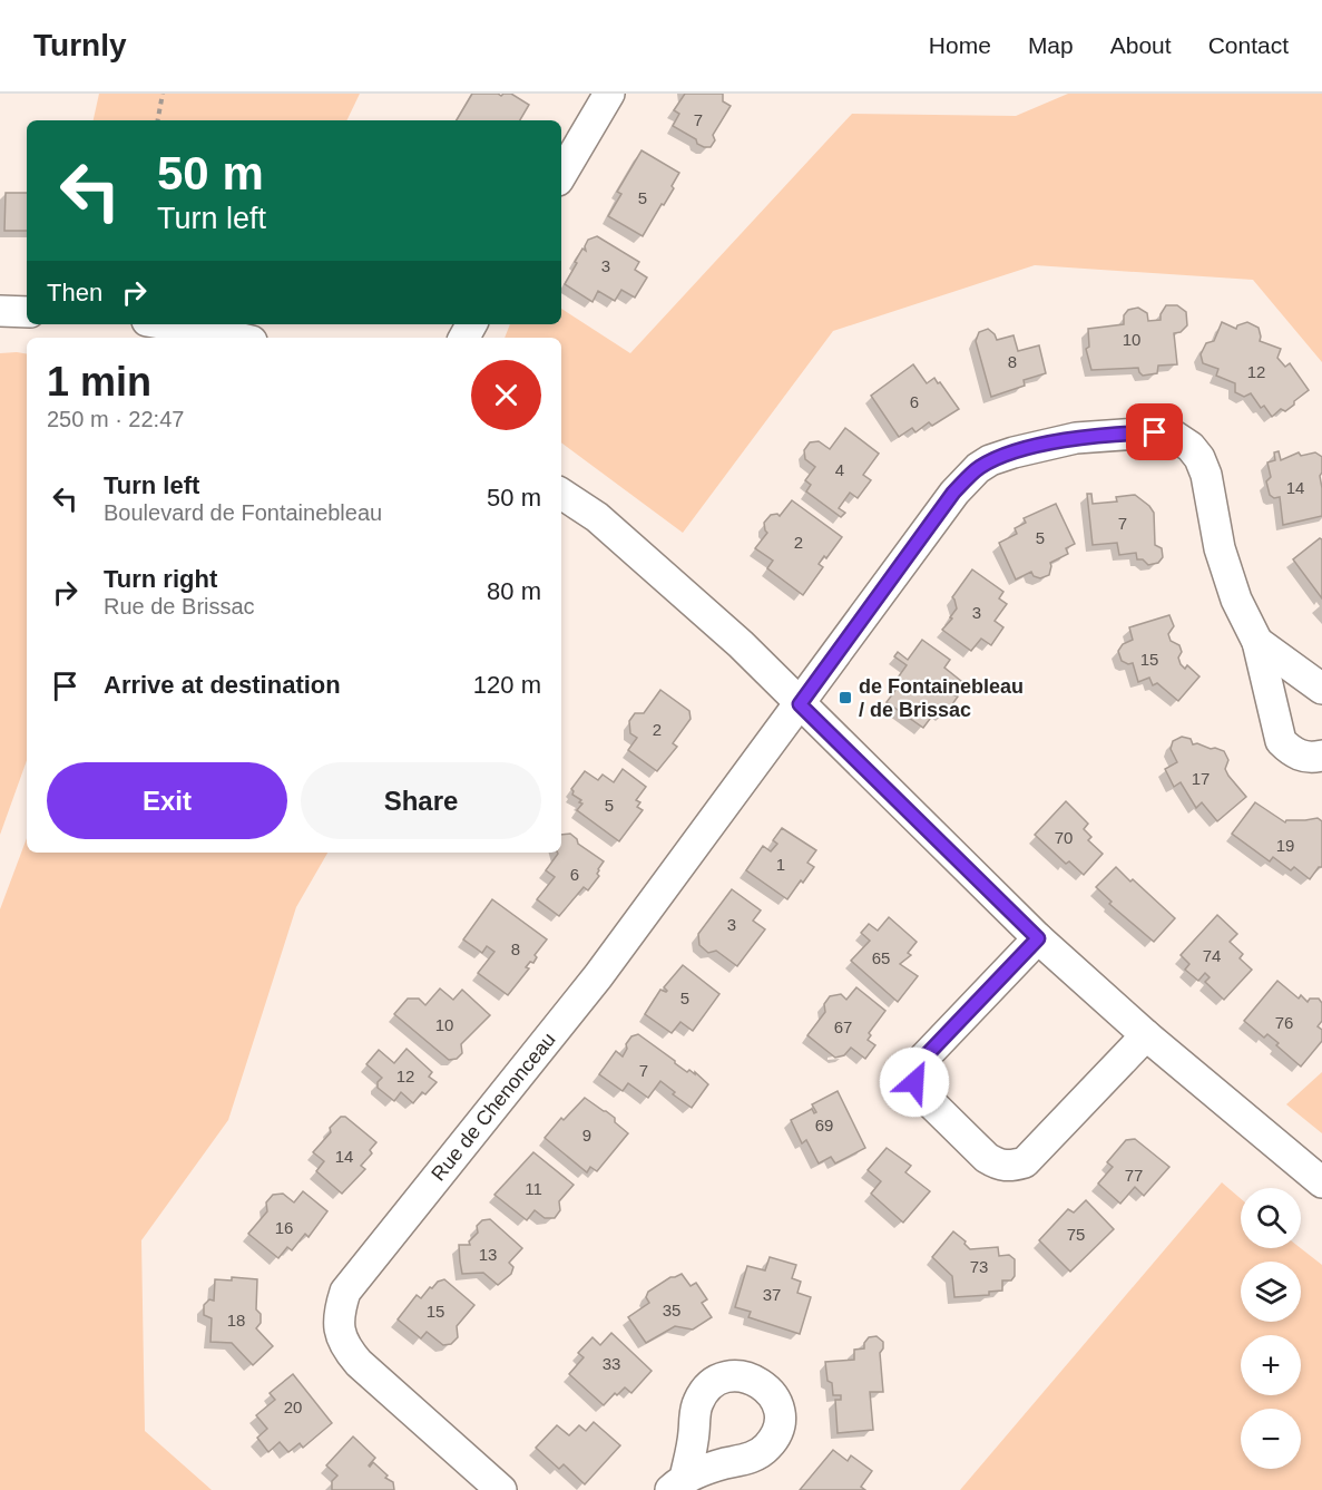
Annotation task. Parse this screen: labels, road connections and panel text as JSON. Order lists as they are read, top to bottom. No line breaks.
{"streets":{"street":["Rue de Chenonceau"]},"places":{"transit":["de Fontainebleau / de Brissac"]},"house_numbers":["7","5","3","10","8","12","6","4","14","7","5","2","3","15","2","17","5","70","19","1","6","3","8","74","65","5","76","10","67","7","12","69","9","14","77","11","16","75","13","73","37","35","15","18","33","20"],"page":{"header":"Turnly","nav":["Home","Map","About","Contact"],"turn":["50 m","Turn left"],"then":"Then","heading":["1 min","250 m · 22:47"],"list":[{"name":"Turn left","note":"Boulevard de Fontainebleau","value":"50 m"},{"name":"Turn right","note":"Rue de Brissac","value":"80 m"},{"name":"Arrive at destination","value":"120 m"}],"buttons":["Exit","Share"],"map_buttons":["+","−"]}}
